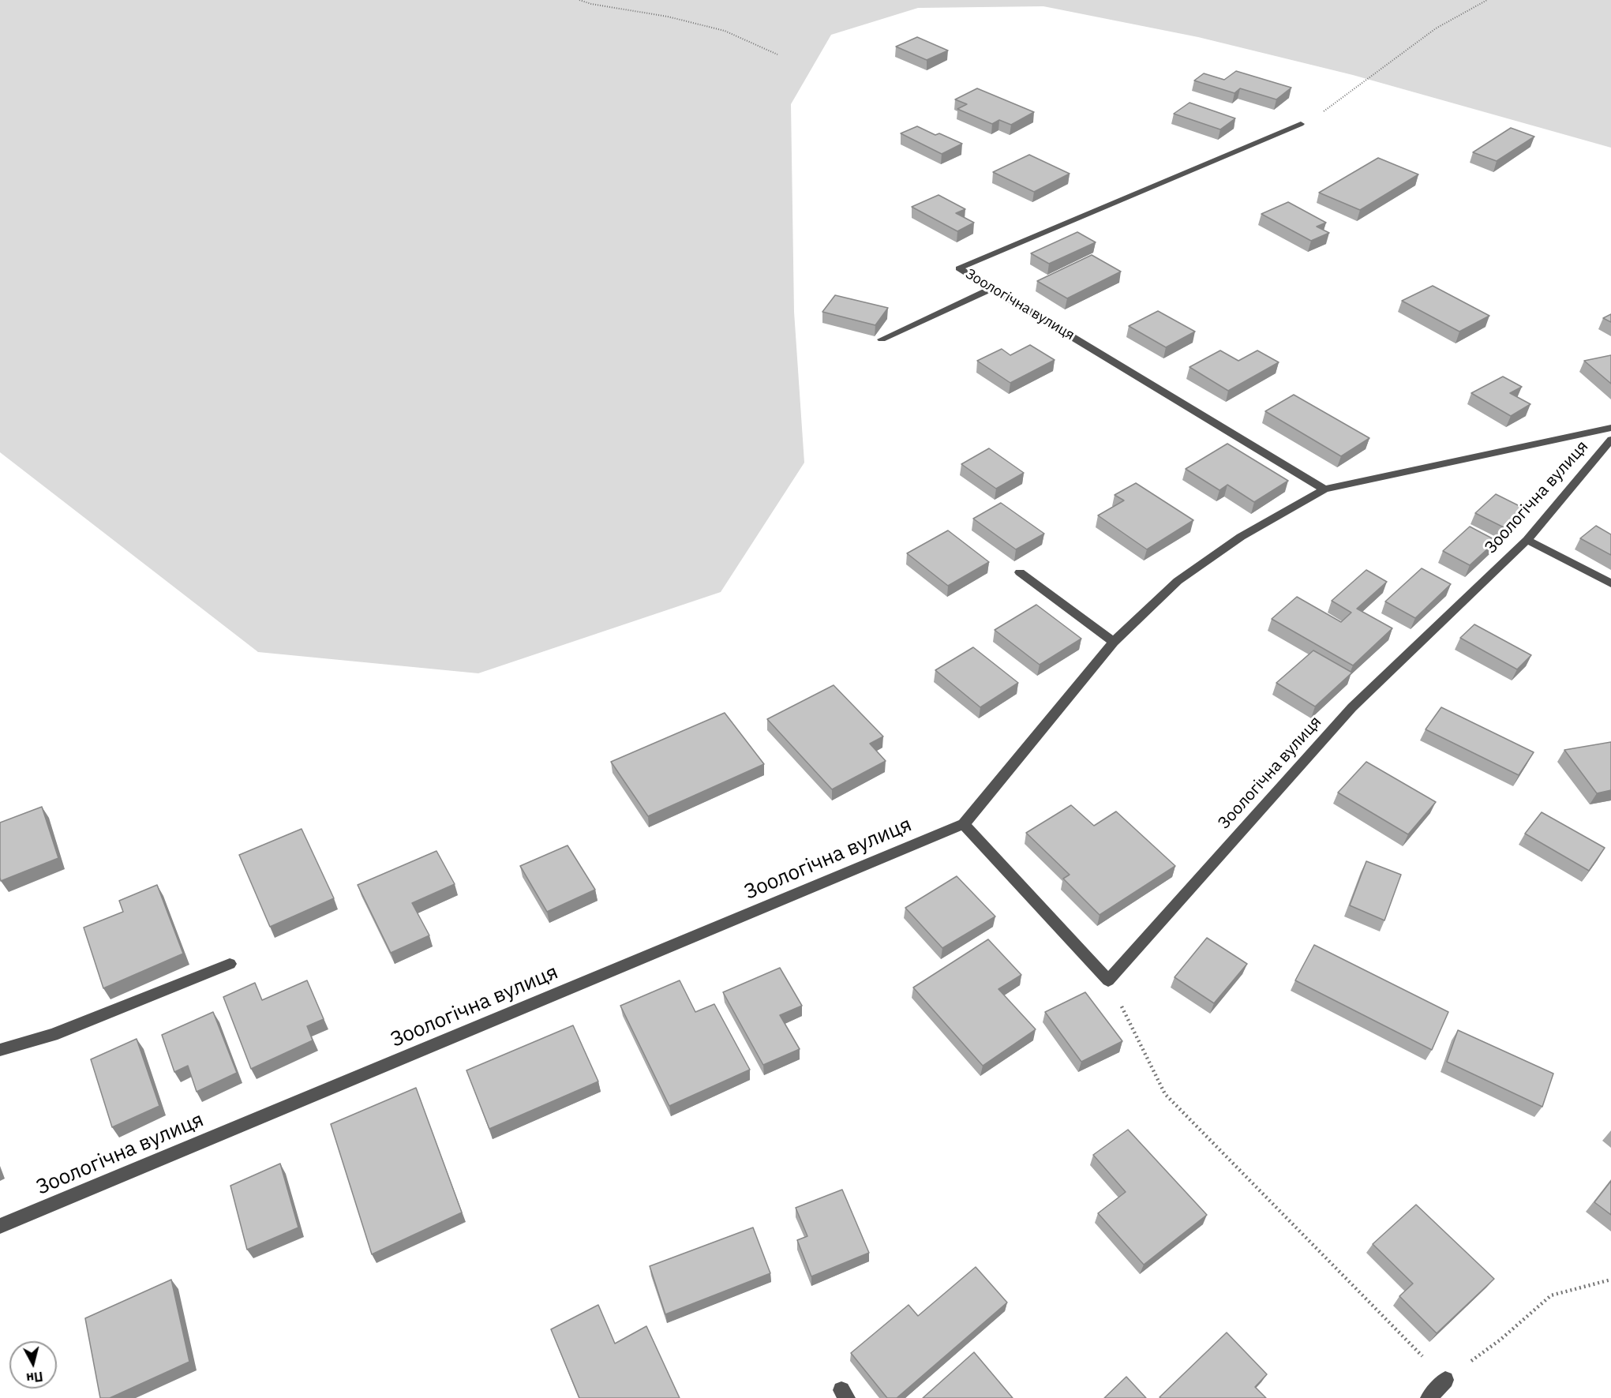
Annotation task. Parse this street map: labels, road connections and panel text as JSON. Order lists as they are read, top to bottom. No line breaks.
{"streets":{"street":["Зоологічна вулиця"]},"north":"bottom"}
